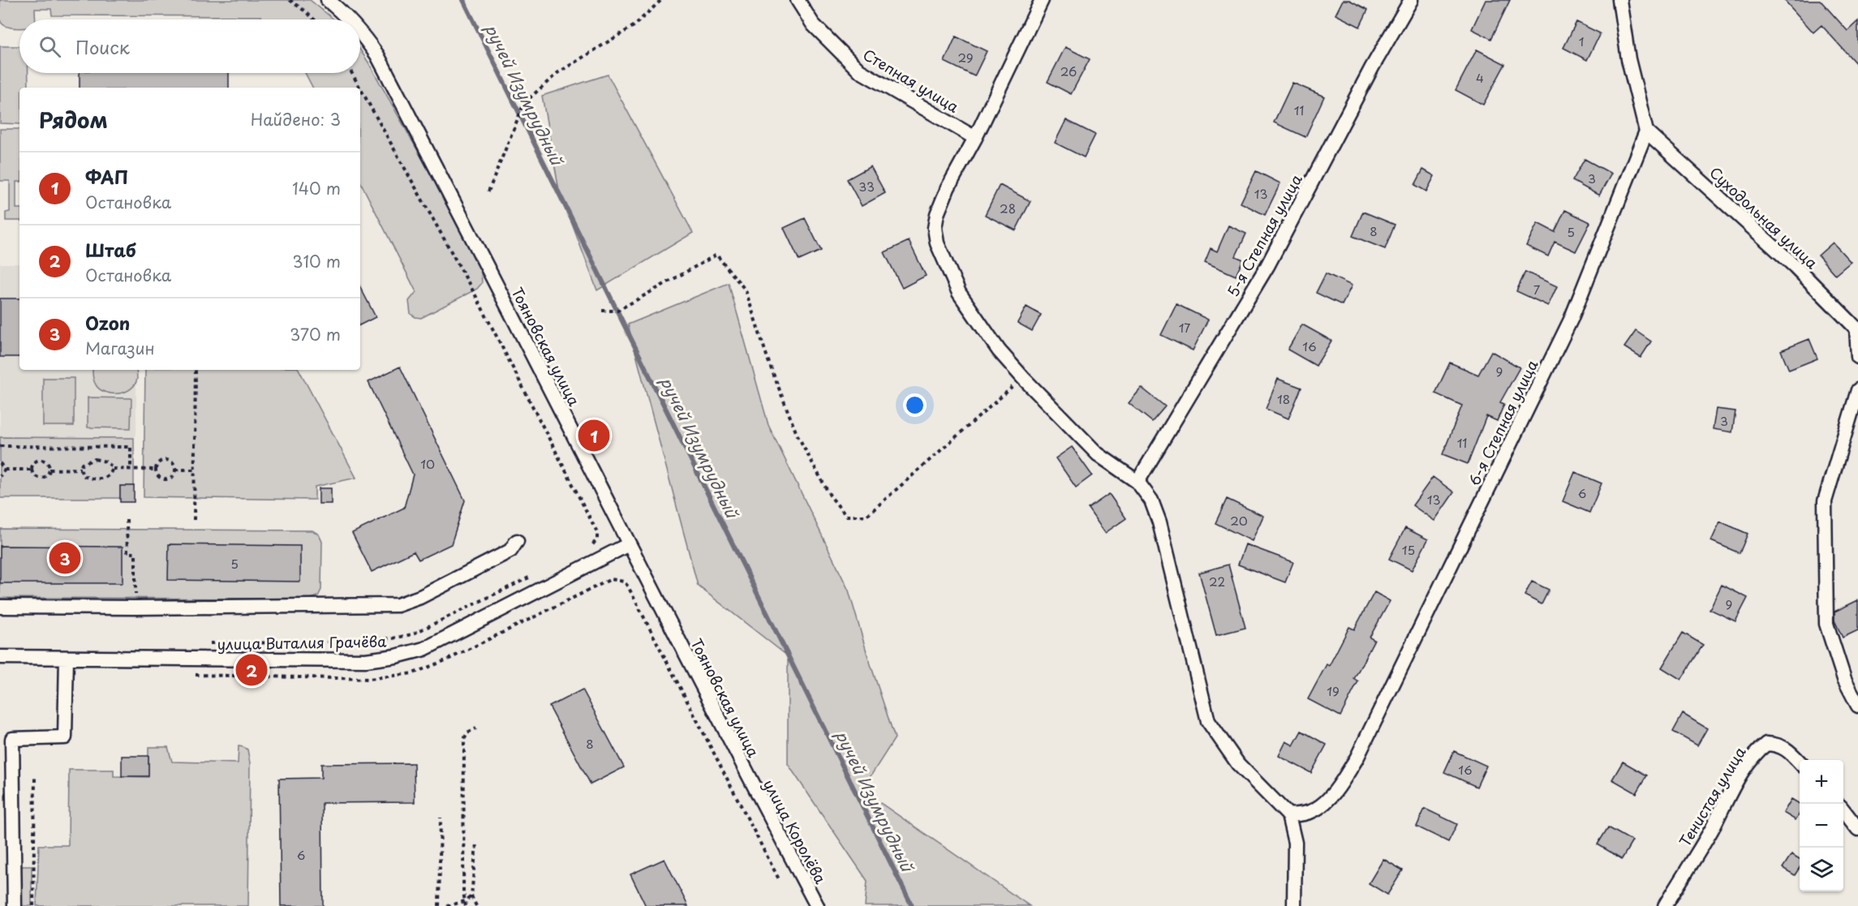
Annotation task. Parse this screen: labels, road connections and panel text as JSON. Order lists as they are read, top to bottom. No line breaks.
{"streets":{"street":["Степная улица","Суходольная улица","5-я Степная улица","Тояновская улица","6-я Степная улица","улица Виталия Грачёва","Тенистая улица","улица Королёва"]},"crossings":[["Суходольная улица","6-я Степная улица"],["Тояновская улица","улица Виталия Грачёва"],["Тояновская улица","улица Королёва"]],"water":["ручей Изумрудный"],"house_numbers":["1","29","26","4","11","3","33","13","28","8","5","7","17","16","9","18","3","11","10","6","13","20","15","5","22","9","19","8","16","6"],"page":{"search":"Поиск","heading":["Рядом","Найдено: 3"],"list":[{"mark":"1","name":"ФАП","note":"Остановка","value":"140 m"},{"mark":"2","name":"Штаб","note":"Остановка","value":"310 m"},{"mark":"3","name":"Ozon","note":"Магазин","value":"370 m"}],"pins":["1","3","2"],"map_buttons":["+","−"]}}
